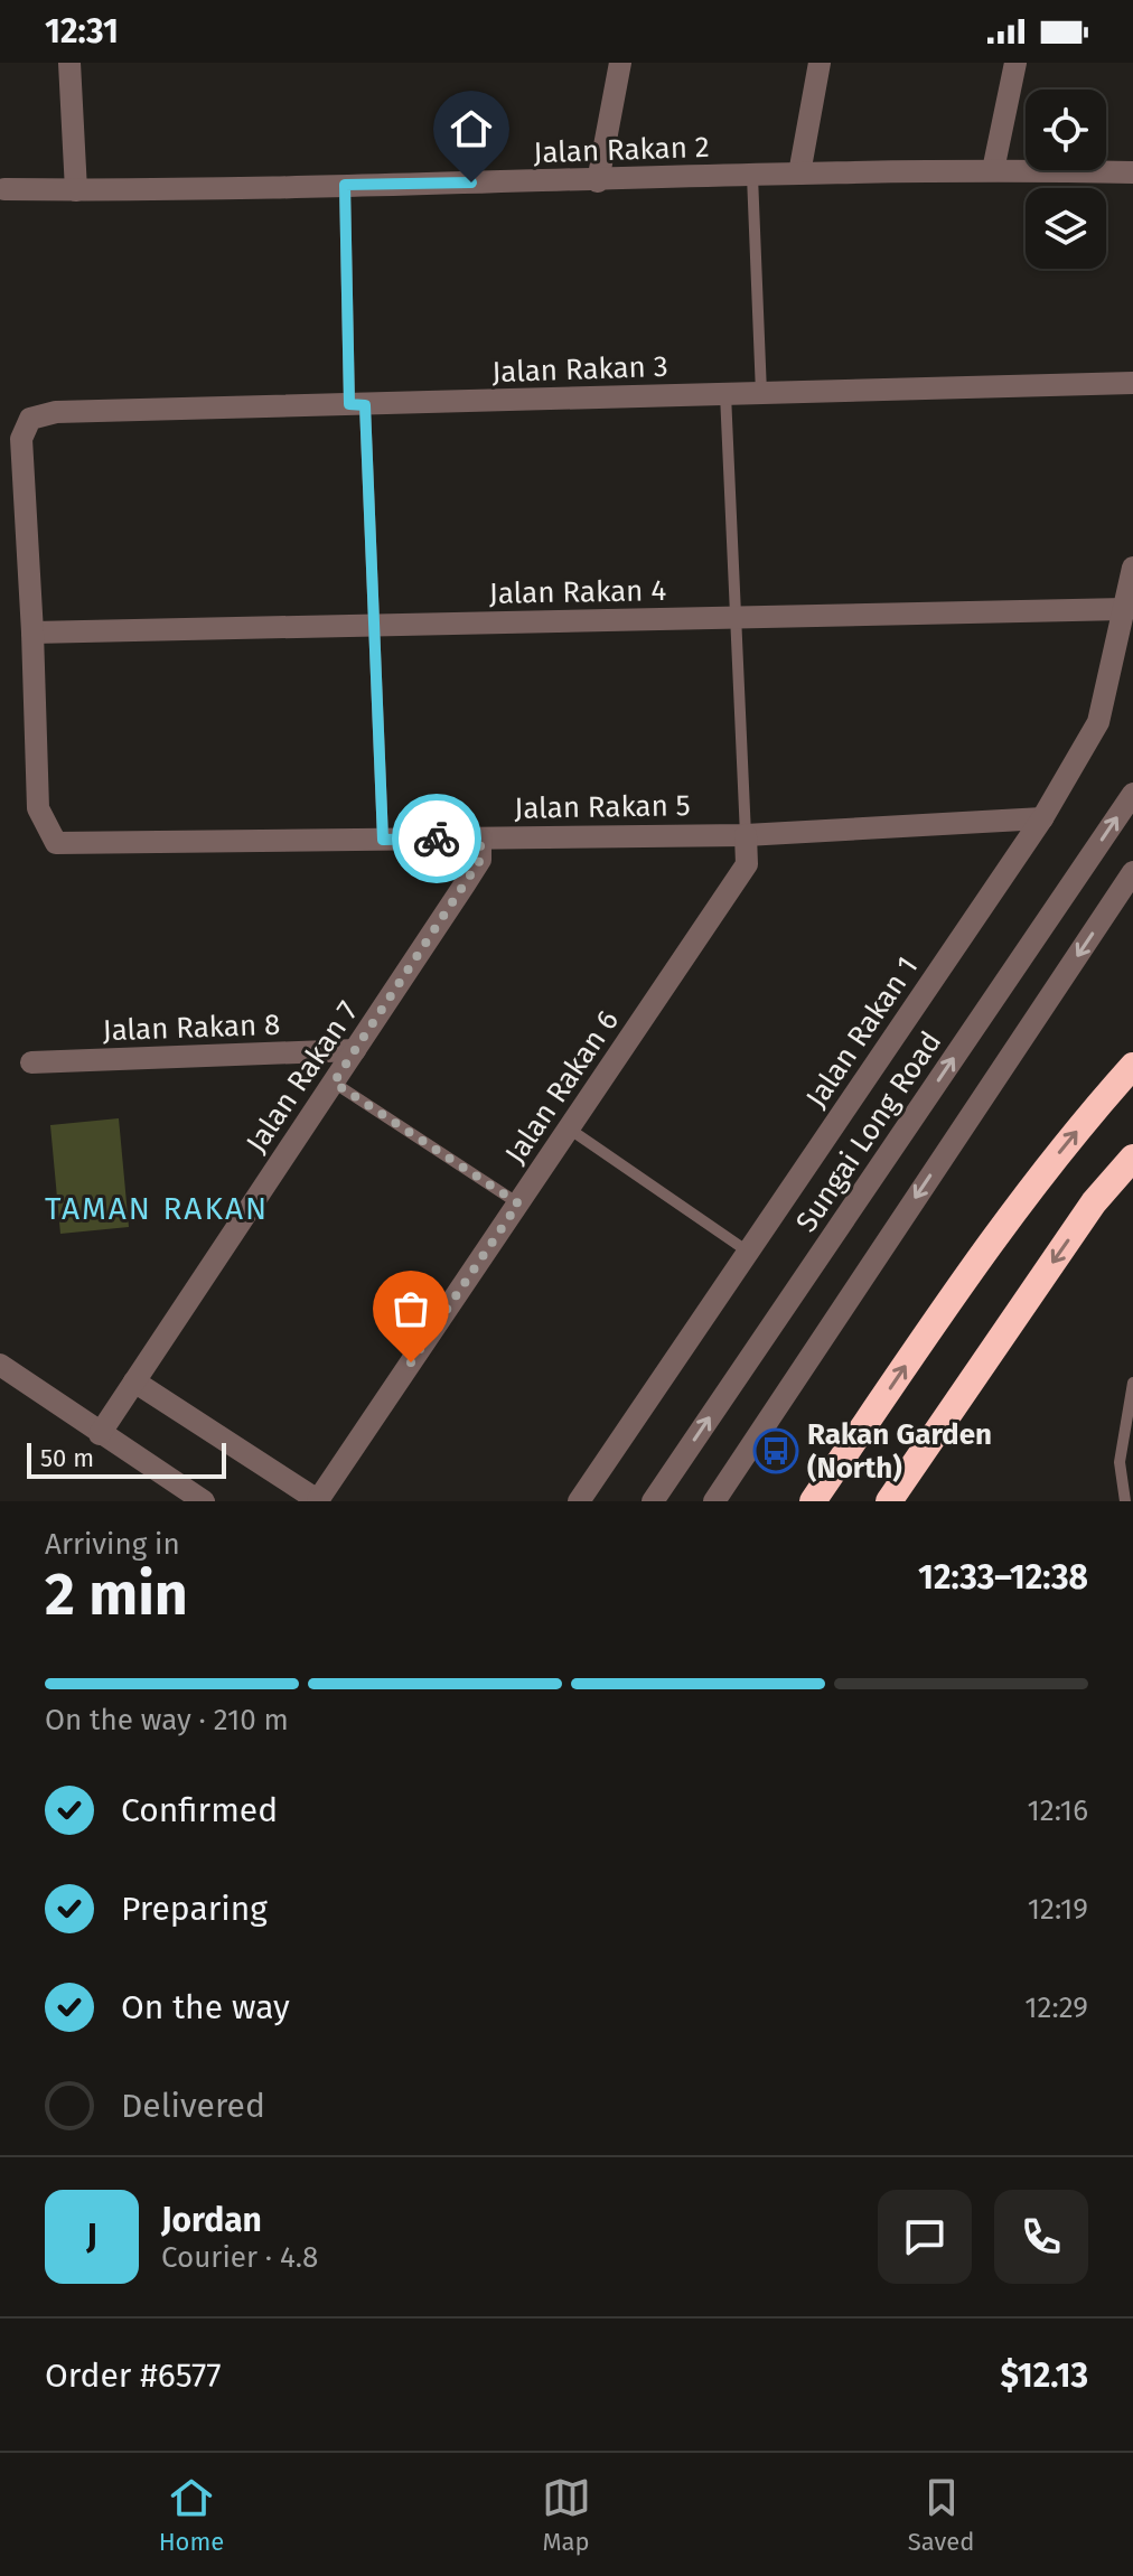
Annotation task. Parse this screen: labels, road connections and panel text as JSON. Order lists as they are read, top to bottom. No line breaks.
{"streets":{"street":["Jalan Rakan 2","Jalan Rakan 3","Jalan Rakan 4","Jalan Rakan 5","Jalan Rakan 8","Jalan Rakan 1","Jalan Rakan 7","Jalan Rakan 6","Sungai Long Road"]},"crossings":[["Jalan Rakan 3","Jalan Rakan 4"],["Jalan Rakan 3","Jalan Rakan 5"],["Jalan Rakan 4","Jalan Rakan 5"],["Jalan Rakan 4","Jalan Rakan 1"],["Jalan Rakan 5","Jalan Rakan 1"],["Jalan Rakan 5","Jalan Rakan 7"],["Jalan Rakan 5","Jalan Rakan 6"],["Jalan Rakan 8","Jalan Rakan 7"]],"districts":["TAMAN RAKAN"],"places":{"bus stop":["Rakan Garden (North)"]},"scale_bar":"50 m","page":{"status":"12:31","scale":"50 m","heading":["2 min","Arriving in","12:33–12:38"],"panel":["Jordan","Courier · 4.8","Order #6577","$12.13"],"bar":"On the way · 210 m","list":[["Confirmed","12:16"],["Preparing","12:19"],["On the way","12:29"],"Delivered"],"round":"J","tabs":["Home","Map","Saved"]}}
